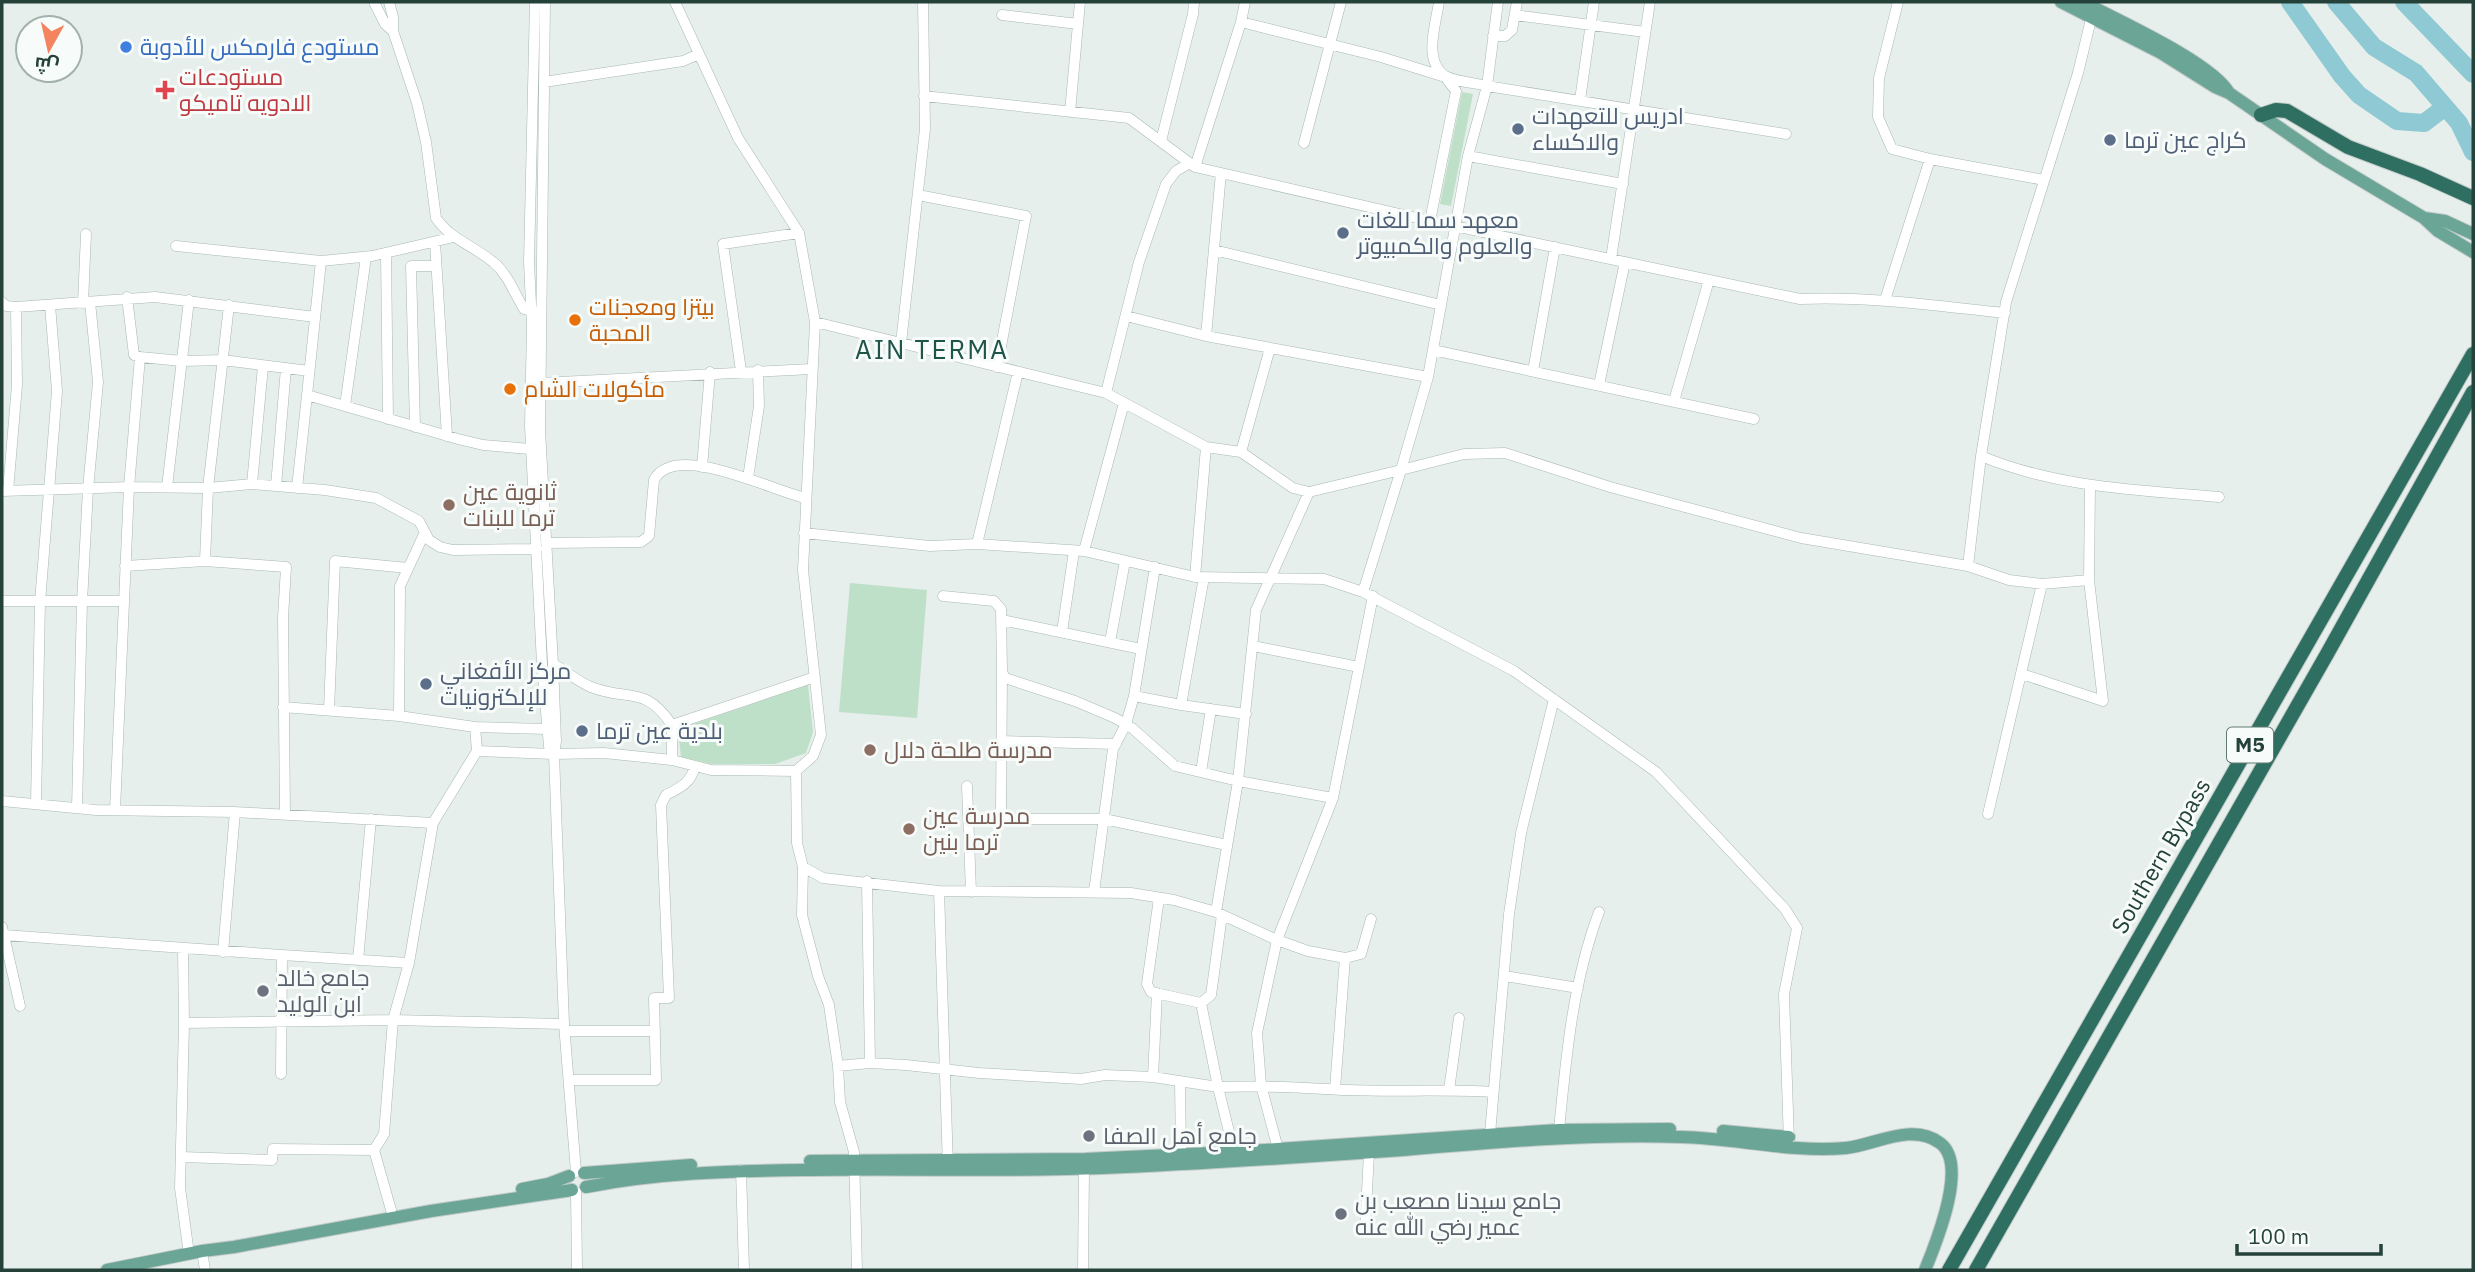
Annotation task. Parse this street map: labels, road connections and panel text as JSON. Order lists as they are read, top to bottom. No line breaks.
{"streets":{"highway":["M5","Southern Bypass"]},"districts":["AIN TERMA"],"places":{"other":["مستودع فارمكس للأدوبة","ادريس للتعهدات والاكساء","كراج عين ترما","معهد سما للغات والعلوم والكمبيوتر","بيتزا ومعجنات المحبة","مأكولات الشام","ثانوية عين ترما للبنات","مركز الأفغاني للإلكترونيات","بلدية عين ترما","مدرسة طلحة دلال","مدرسة عين ترما بنين","جامع خالد ابن الوليد","جامع أهل الصفا","جامع سيدنا مصعب بن عمير رضي الله عنه"],"health":["مستودعات الادويه تاميكو"]},"scale_bar":"100 m","north":"bottom"}
